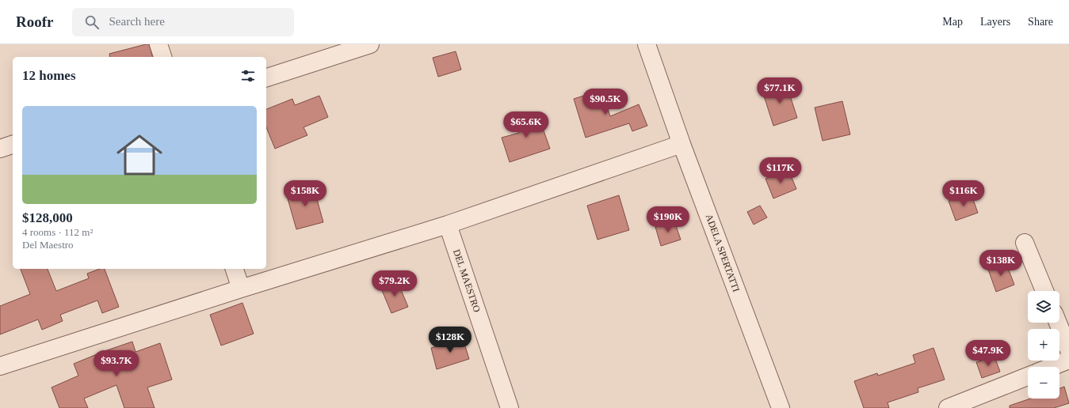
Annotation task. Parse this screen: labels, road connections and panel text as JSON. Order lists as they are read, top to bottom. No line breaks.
{"streets":{"street":["ADELA SPERTATTI","DEL MAESTRO"]},"page":{"header":"Roofr","search":"Search here","nav":["Map","Layers","Share"],"heading":"12 homes","price":["$77.1K","$90.5K","$65.6K","$117K","$158K","$116K","$190K","$138K","$79.2K","$128K","$47.9K","$93.7K"],"list":[{"name":"$128,000","note":"4 rooms · 112 m² · Del Maestro"}],"map_buttons":["+","−"]}}
